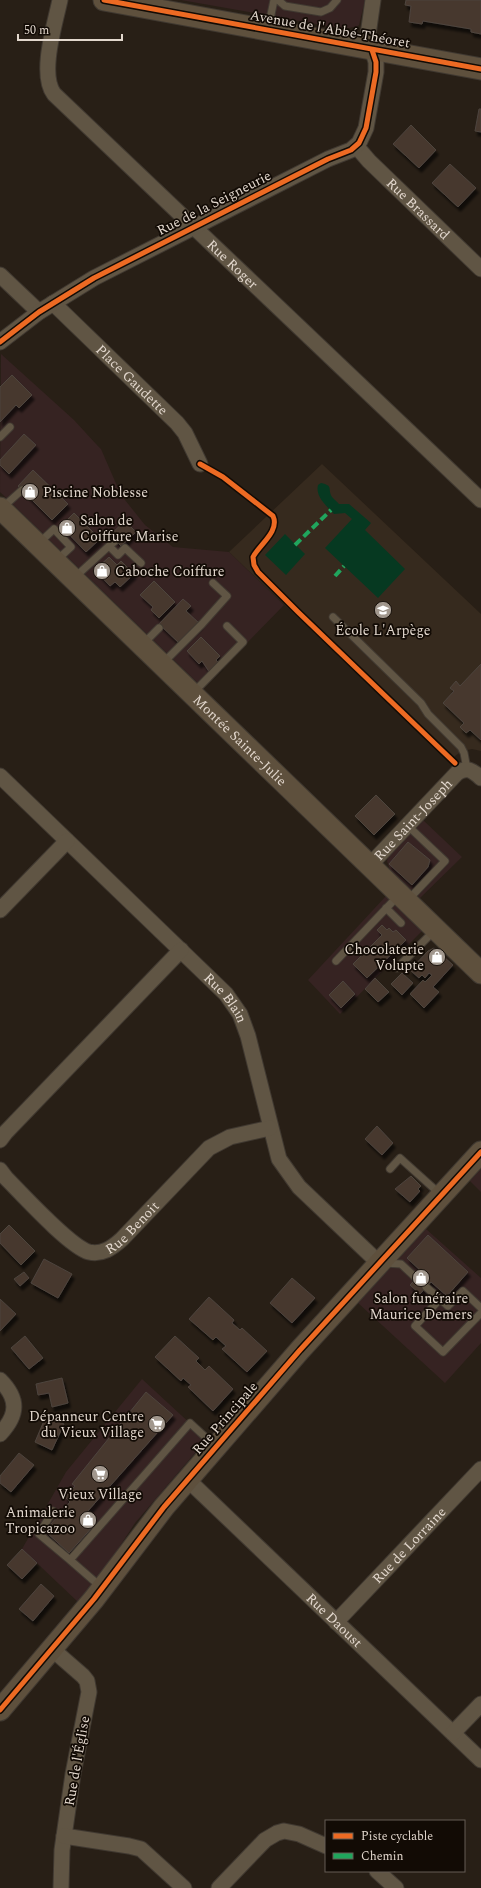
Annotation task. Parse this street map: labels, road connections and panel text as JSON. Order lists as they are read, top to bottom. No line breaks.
{"streets":{"street":["Avenue de l'Abbé-Théoret","Rue de la Seigneurie","Rue Brassard","Rue Roger","Place Gaudette","Montée Sainte-Julie","Rue Saint-Joseph","Rue Blain","Rue Benoit","Rue Principale","Rue de Lorraine","Rue Daoust","Rue de l'Église"]},"crossings":[["Rue de la Seigneurie","Rue Brassard"],["Rue de la Seigneurie","Rue Roger"],["Rue de la Seigneurie","Place Gaudette"],["Montée Sainte-Julie","Rue Saint-Joseph"],["Rue Blain","Rue Benoit"],["Rue Blain","Rue Principale"],["Rue Principale","Rue Daoust"],["Rue Principale","Rue de l'Église"],["Rue de Lorraine","Rue Daoust"]],"places":{"shop":["Piscine Noblesse","Salon de Coiffure Marise","Caboche Coiffure","Chocolaterie Volupte","Salon funéraire Maurice Demers","Animalerie Tropicazoo"],"school or university":["École L'Arpège"],"supermarket":["Dépanneur Centre du Vieux Village","Vieux Village"]},"legend":["Piste cyclable","Chemin"],"scale_bar":"50 m"}
